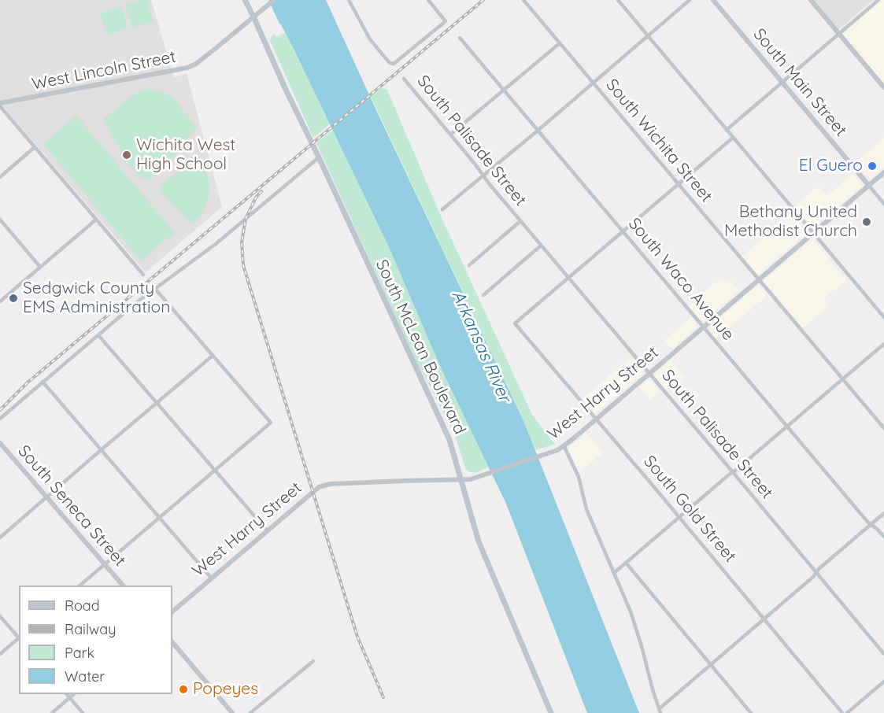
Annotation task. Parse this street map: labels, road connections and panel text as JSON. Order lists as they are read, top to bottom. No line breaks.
{"streets":{"main road":["South McLean Boulevard"],"street":["West Lincoln Street","South Main Street","South Palisade Street","South Wichita Street","South Waco Avenue","West Harry Street","South Seneca Street","South Gold Street"]},"crossings":[["West Lincoln Street","South McLean Boulevard"],["South Main Street","West Harry Street"],["South Palisade Street","West Harry Street"],["South Palisade Street","South Gold Street"],["South Wichita Street","West Harry Street"],["South Waco Avenue","West Harry Street"],["South McLean Boulevard","West Harry Street"],["West Harry Street","South Gold Street"]],"water":["Arkansas River"],"places":["Wichita West High School","El Guero","Bethany United Methodist Church","Sedgwick County EMS Administration","Popeyes"],"legend":["Road","Railway","Park","Water"]}
